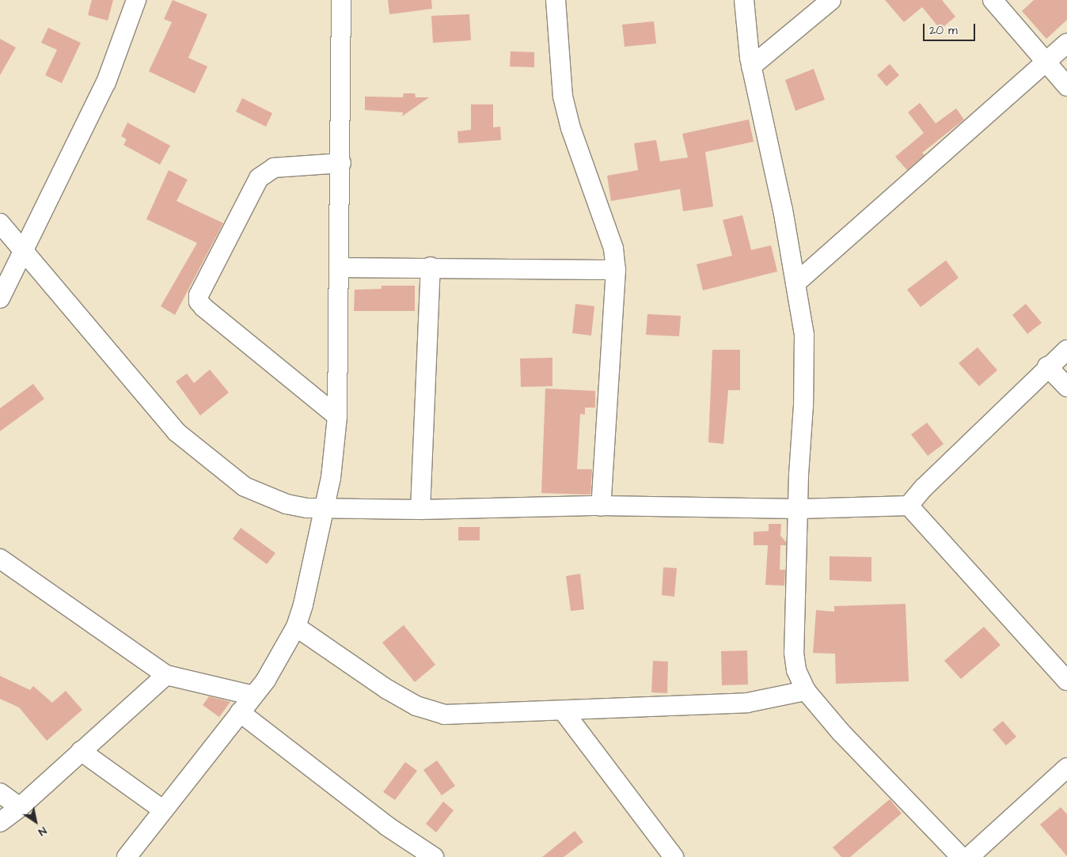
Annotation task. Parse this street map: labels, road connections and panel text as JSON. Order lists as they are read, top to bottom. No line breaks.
{"scale_bar":"20 m","north":"bottom right"}
